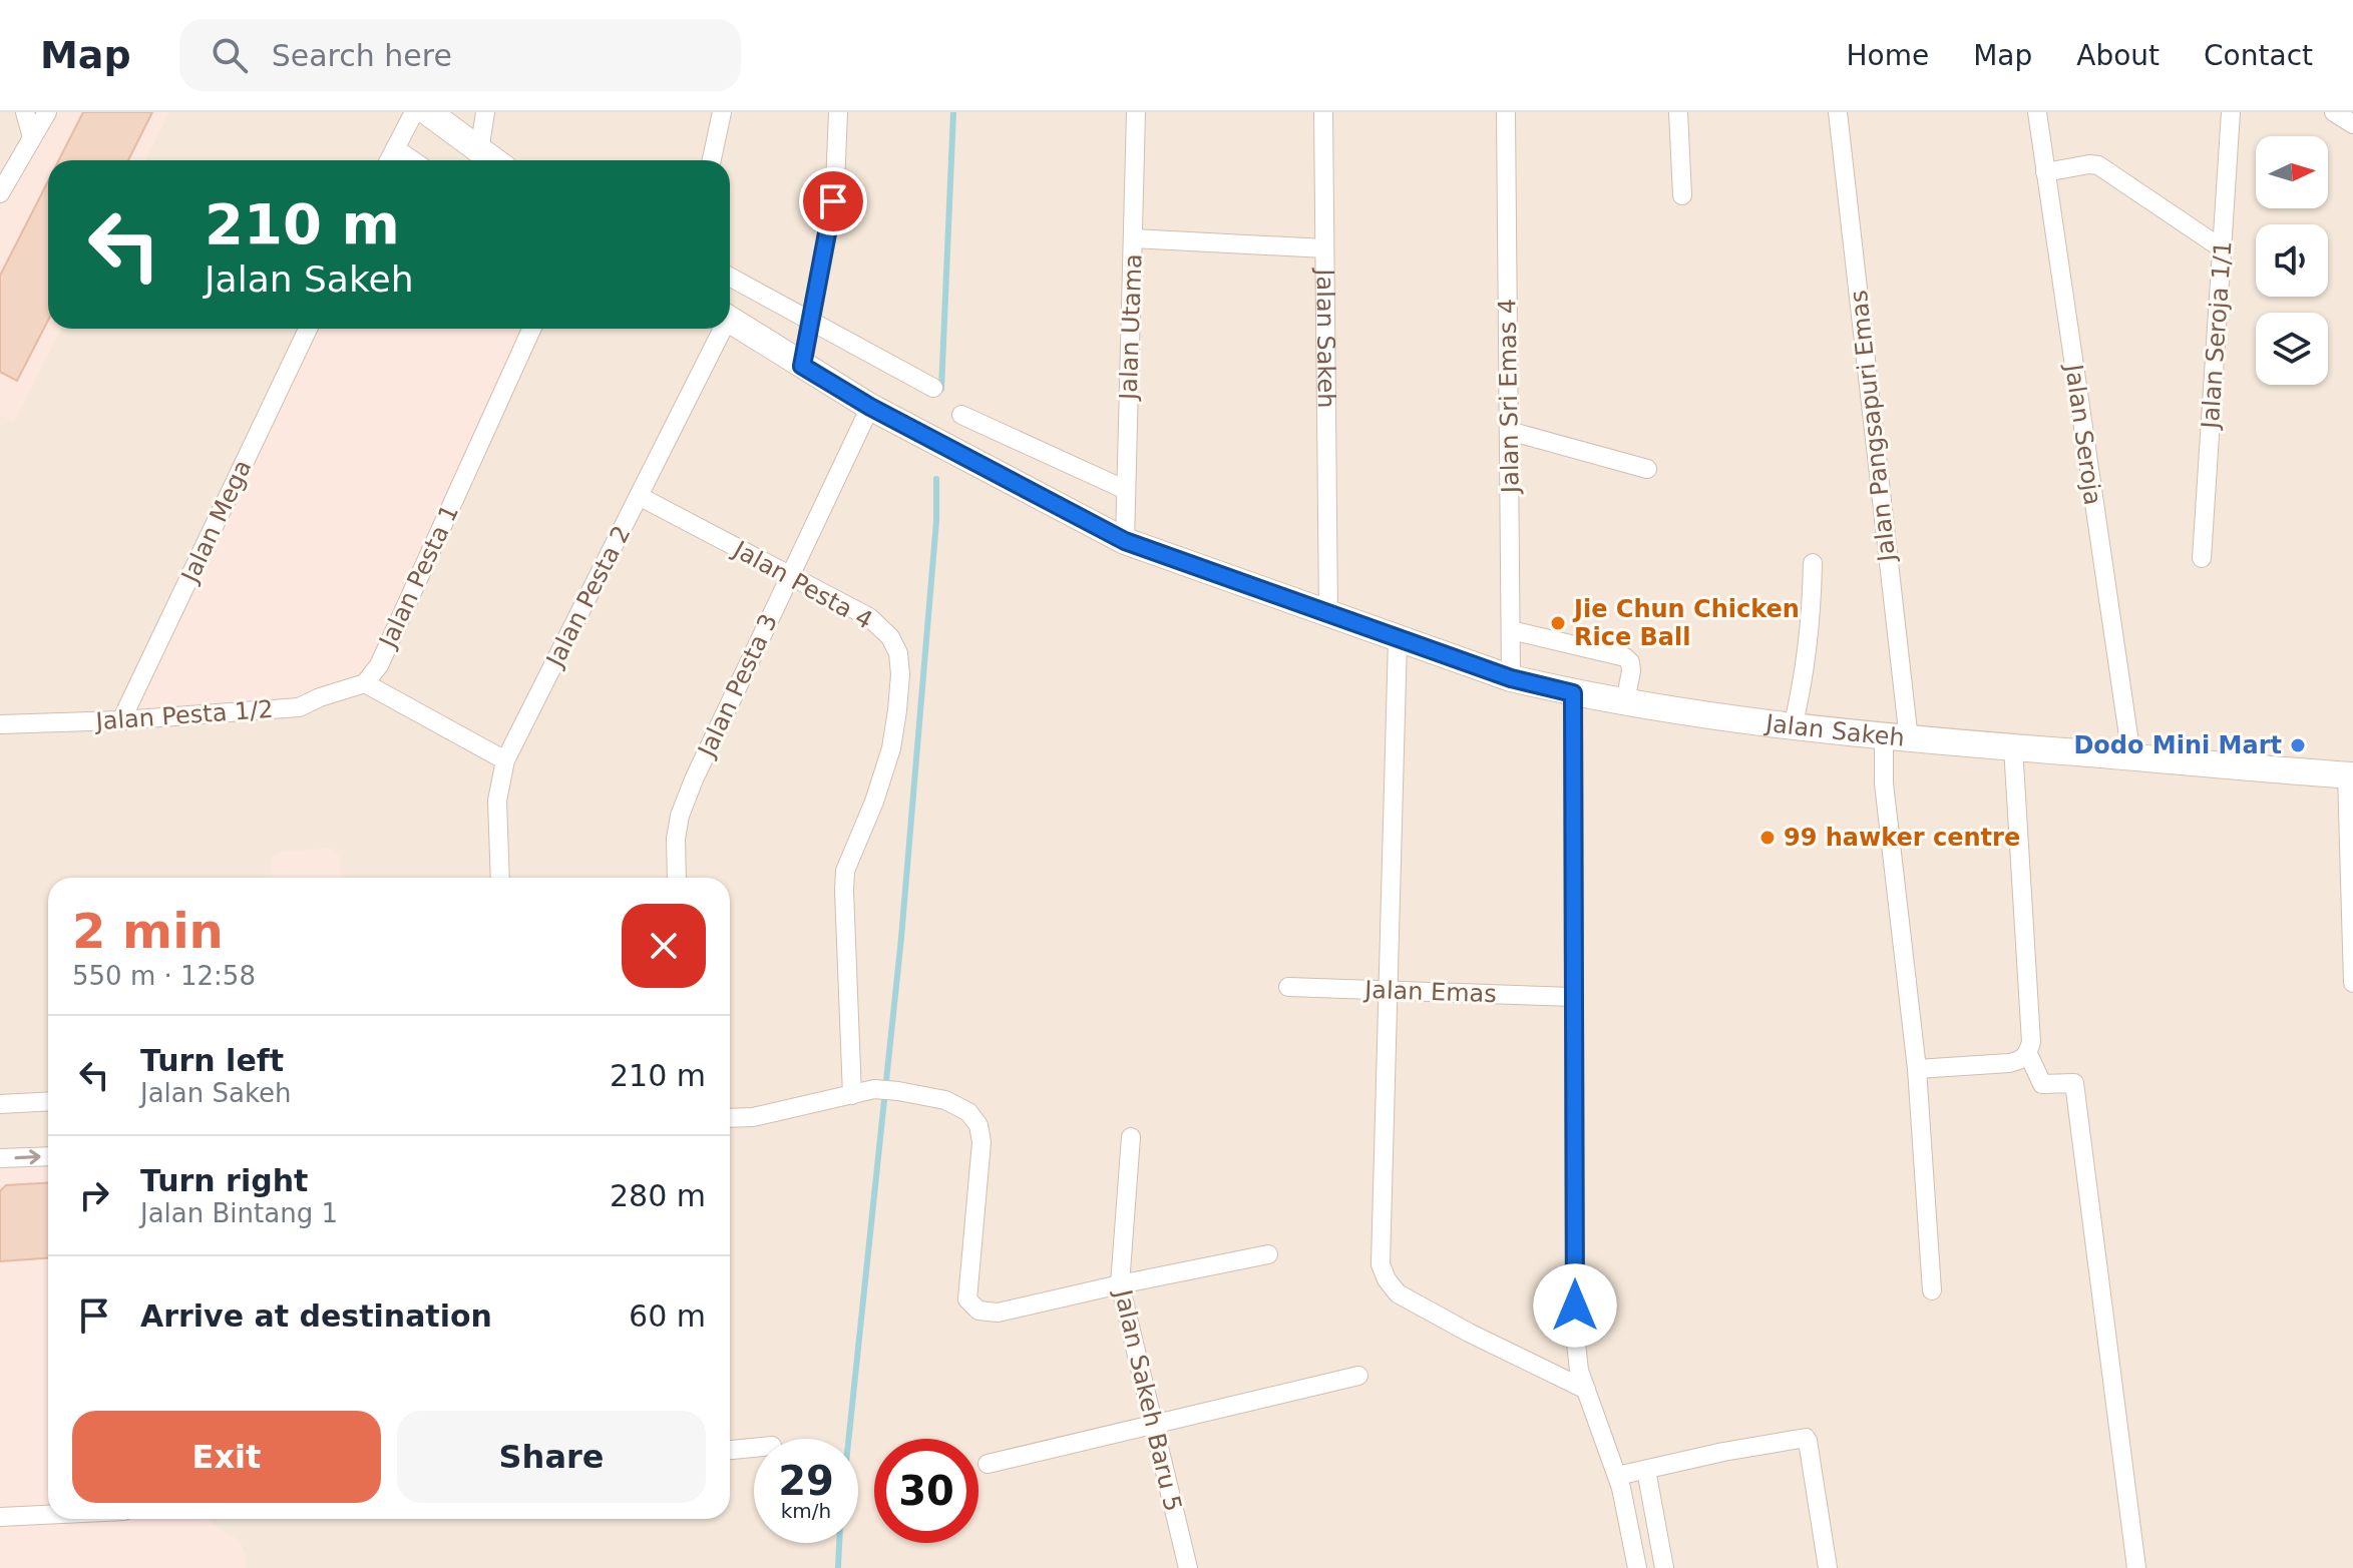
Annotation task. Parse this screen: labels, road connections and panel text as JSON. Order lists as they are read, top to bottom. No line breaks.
{"streets":{"street":["Jalan Utama","Jalan Seroja 1/1","Jalan Sakeh","Jalan Sri Emas 4","Jalan Pangsapuri Emas","Jalan Seroja","Jalan Mega","Jalan Pesta 1","Jalan Pesta 4","Jalan Pesta 2","Jalan Pesta 3","Jalan Pesta 1/2","Jalan Emas","Jalan Sakeh Baru 5"]},"crossings":[["Jalan Utama","Jalan Sakeh"],["Jalan Sakeh","Jalan Sri Emas 4"],["Jalan Sakeh","Jalan Pangsapuri Emas"],["Jalan Sakeh","Jalan Seroja"],["Jalan Sakeh","Jalan Pesta 3"],["Jalan Mega","Jalan Pesta 1/2"],["Jalan Pesta 1","Jalan Pesta 1/2"],["Jalan Pesta 4","Jalan Pesta 2"],["Jalan Pesta 4","Jalan Pesta 3"]],"places":["Jie Chun Chicken Rice Ball","Dodo Mini Mart","99 hawker centre"],"north":"right","page":{"header":"Map","search":"Search here","nav":["Home","Map","About","Contact"],"turn":["210 m","Jalan Sakeh"],"heading":["2 min","550 m · 12:58"],"list":[{"name":"Turn left","note":"Jalan Sakeh","value":"210 m"},{"name":"Turn right","note":"Jalan Bintang 1","value":"280 m"},{"name":"Arrive at destination","value":"60 m"}],"buttons":["Exit","Share"],"speed":"29 km/h","limit":"30"}}
